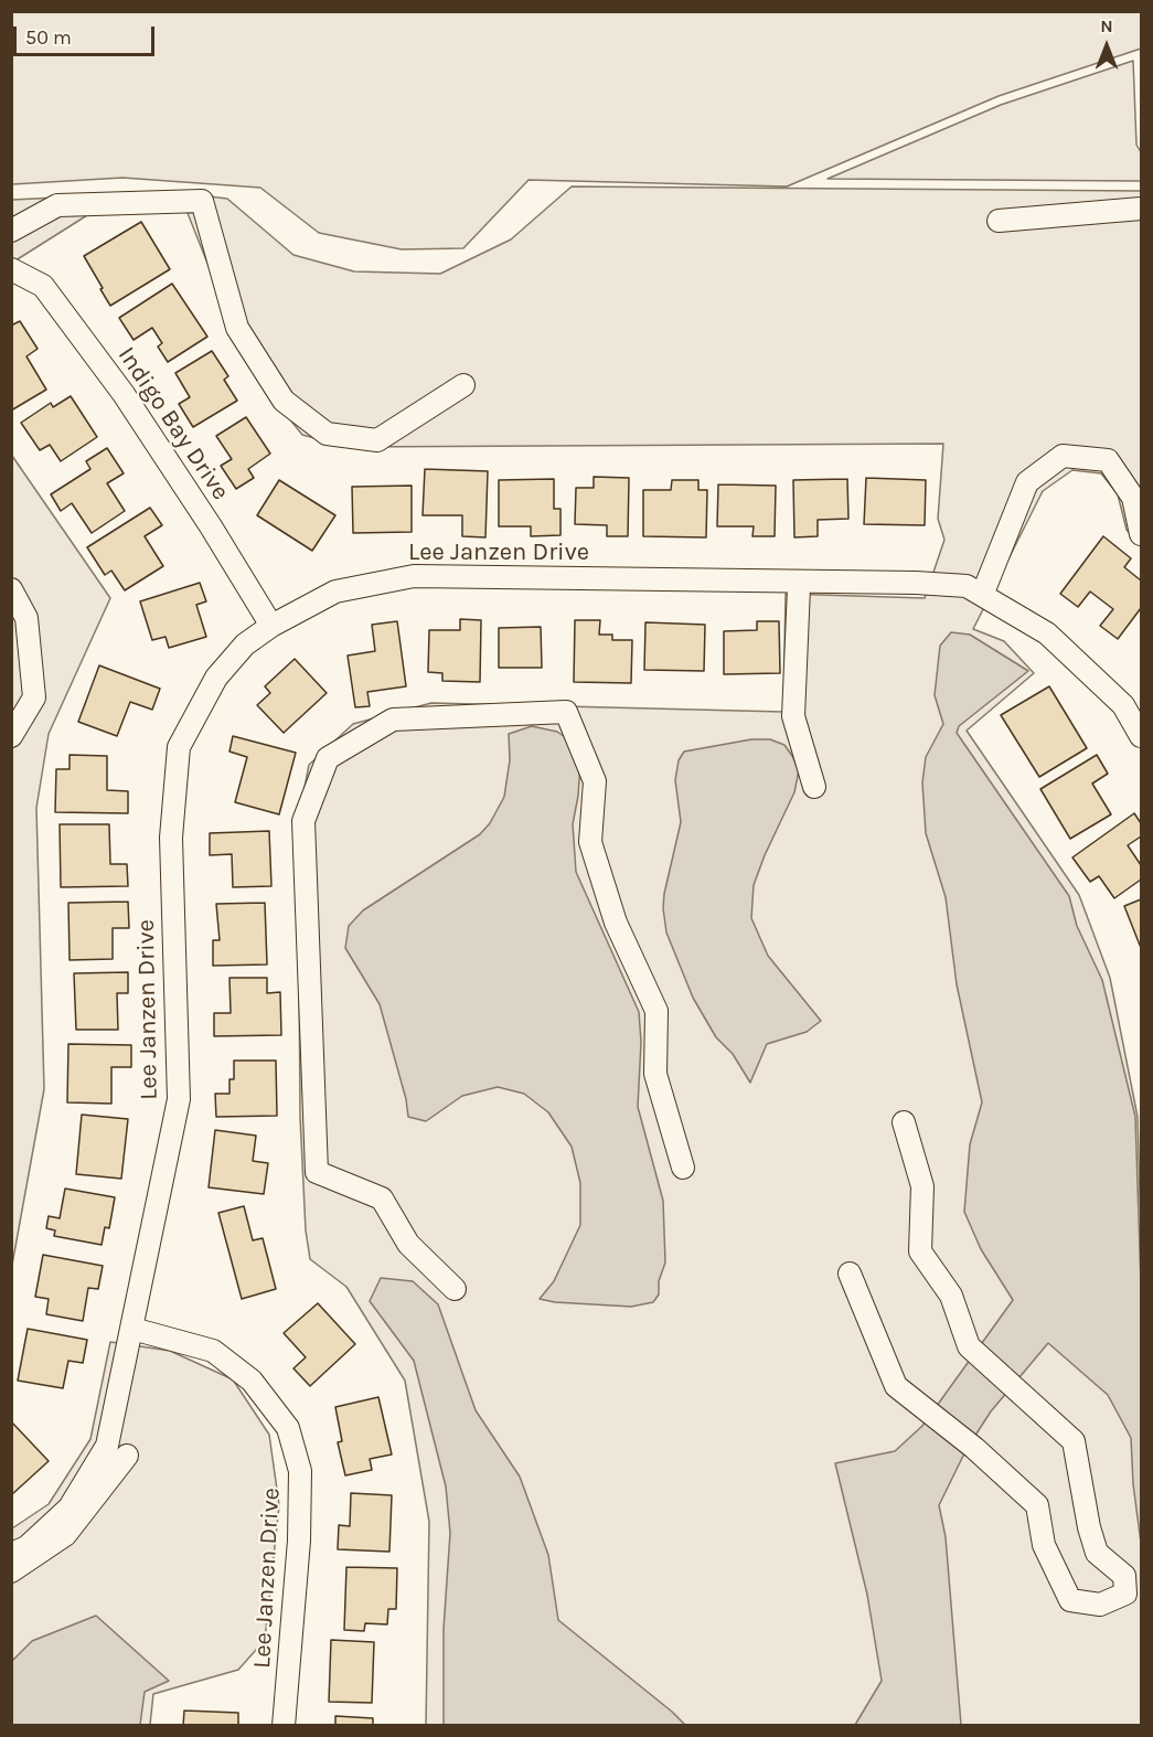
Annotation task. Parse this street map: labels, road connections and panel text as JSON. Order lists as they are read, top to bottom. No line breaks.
{"streets":{"street":["Indigo Bay Drive","Lee Janzen Drive"]},"crossings":[["Indigo Bay Drive","Lee Janzen Drive"]],"scale_bar":"50 m","north":"top"}
